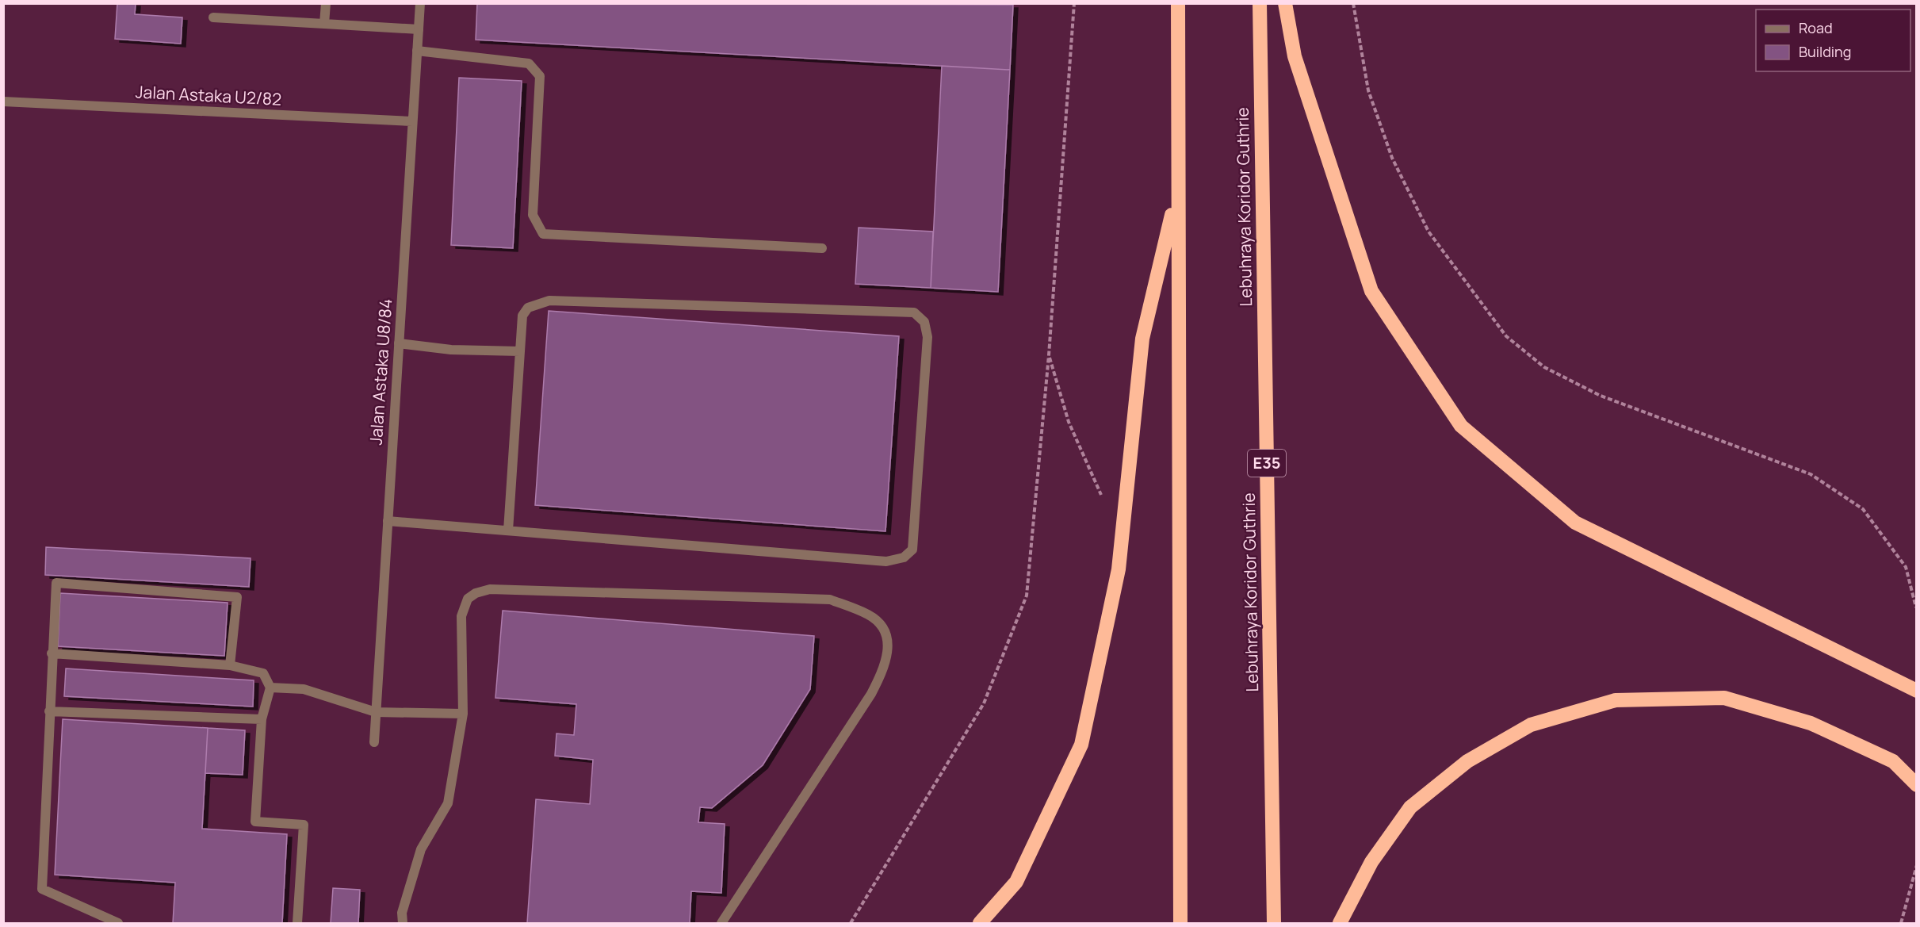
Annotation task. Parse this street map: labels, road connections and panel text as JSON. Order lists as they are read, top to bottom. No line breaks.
{"streets":{"highway":["Lebuhraya Koridor Guthrie","E35"],"street":["Jalan Astaka U2/82","Jalan Astaka U8/84"]},"crossings":[["Jalan Astaka U2/82","Jalan Astaka U8/84"]],"legend":["Road","Building"]}
